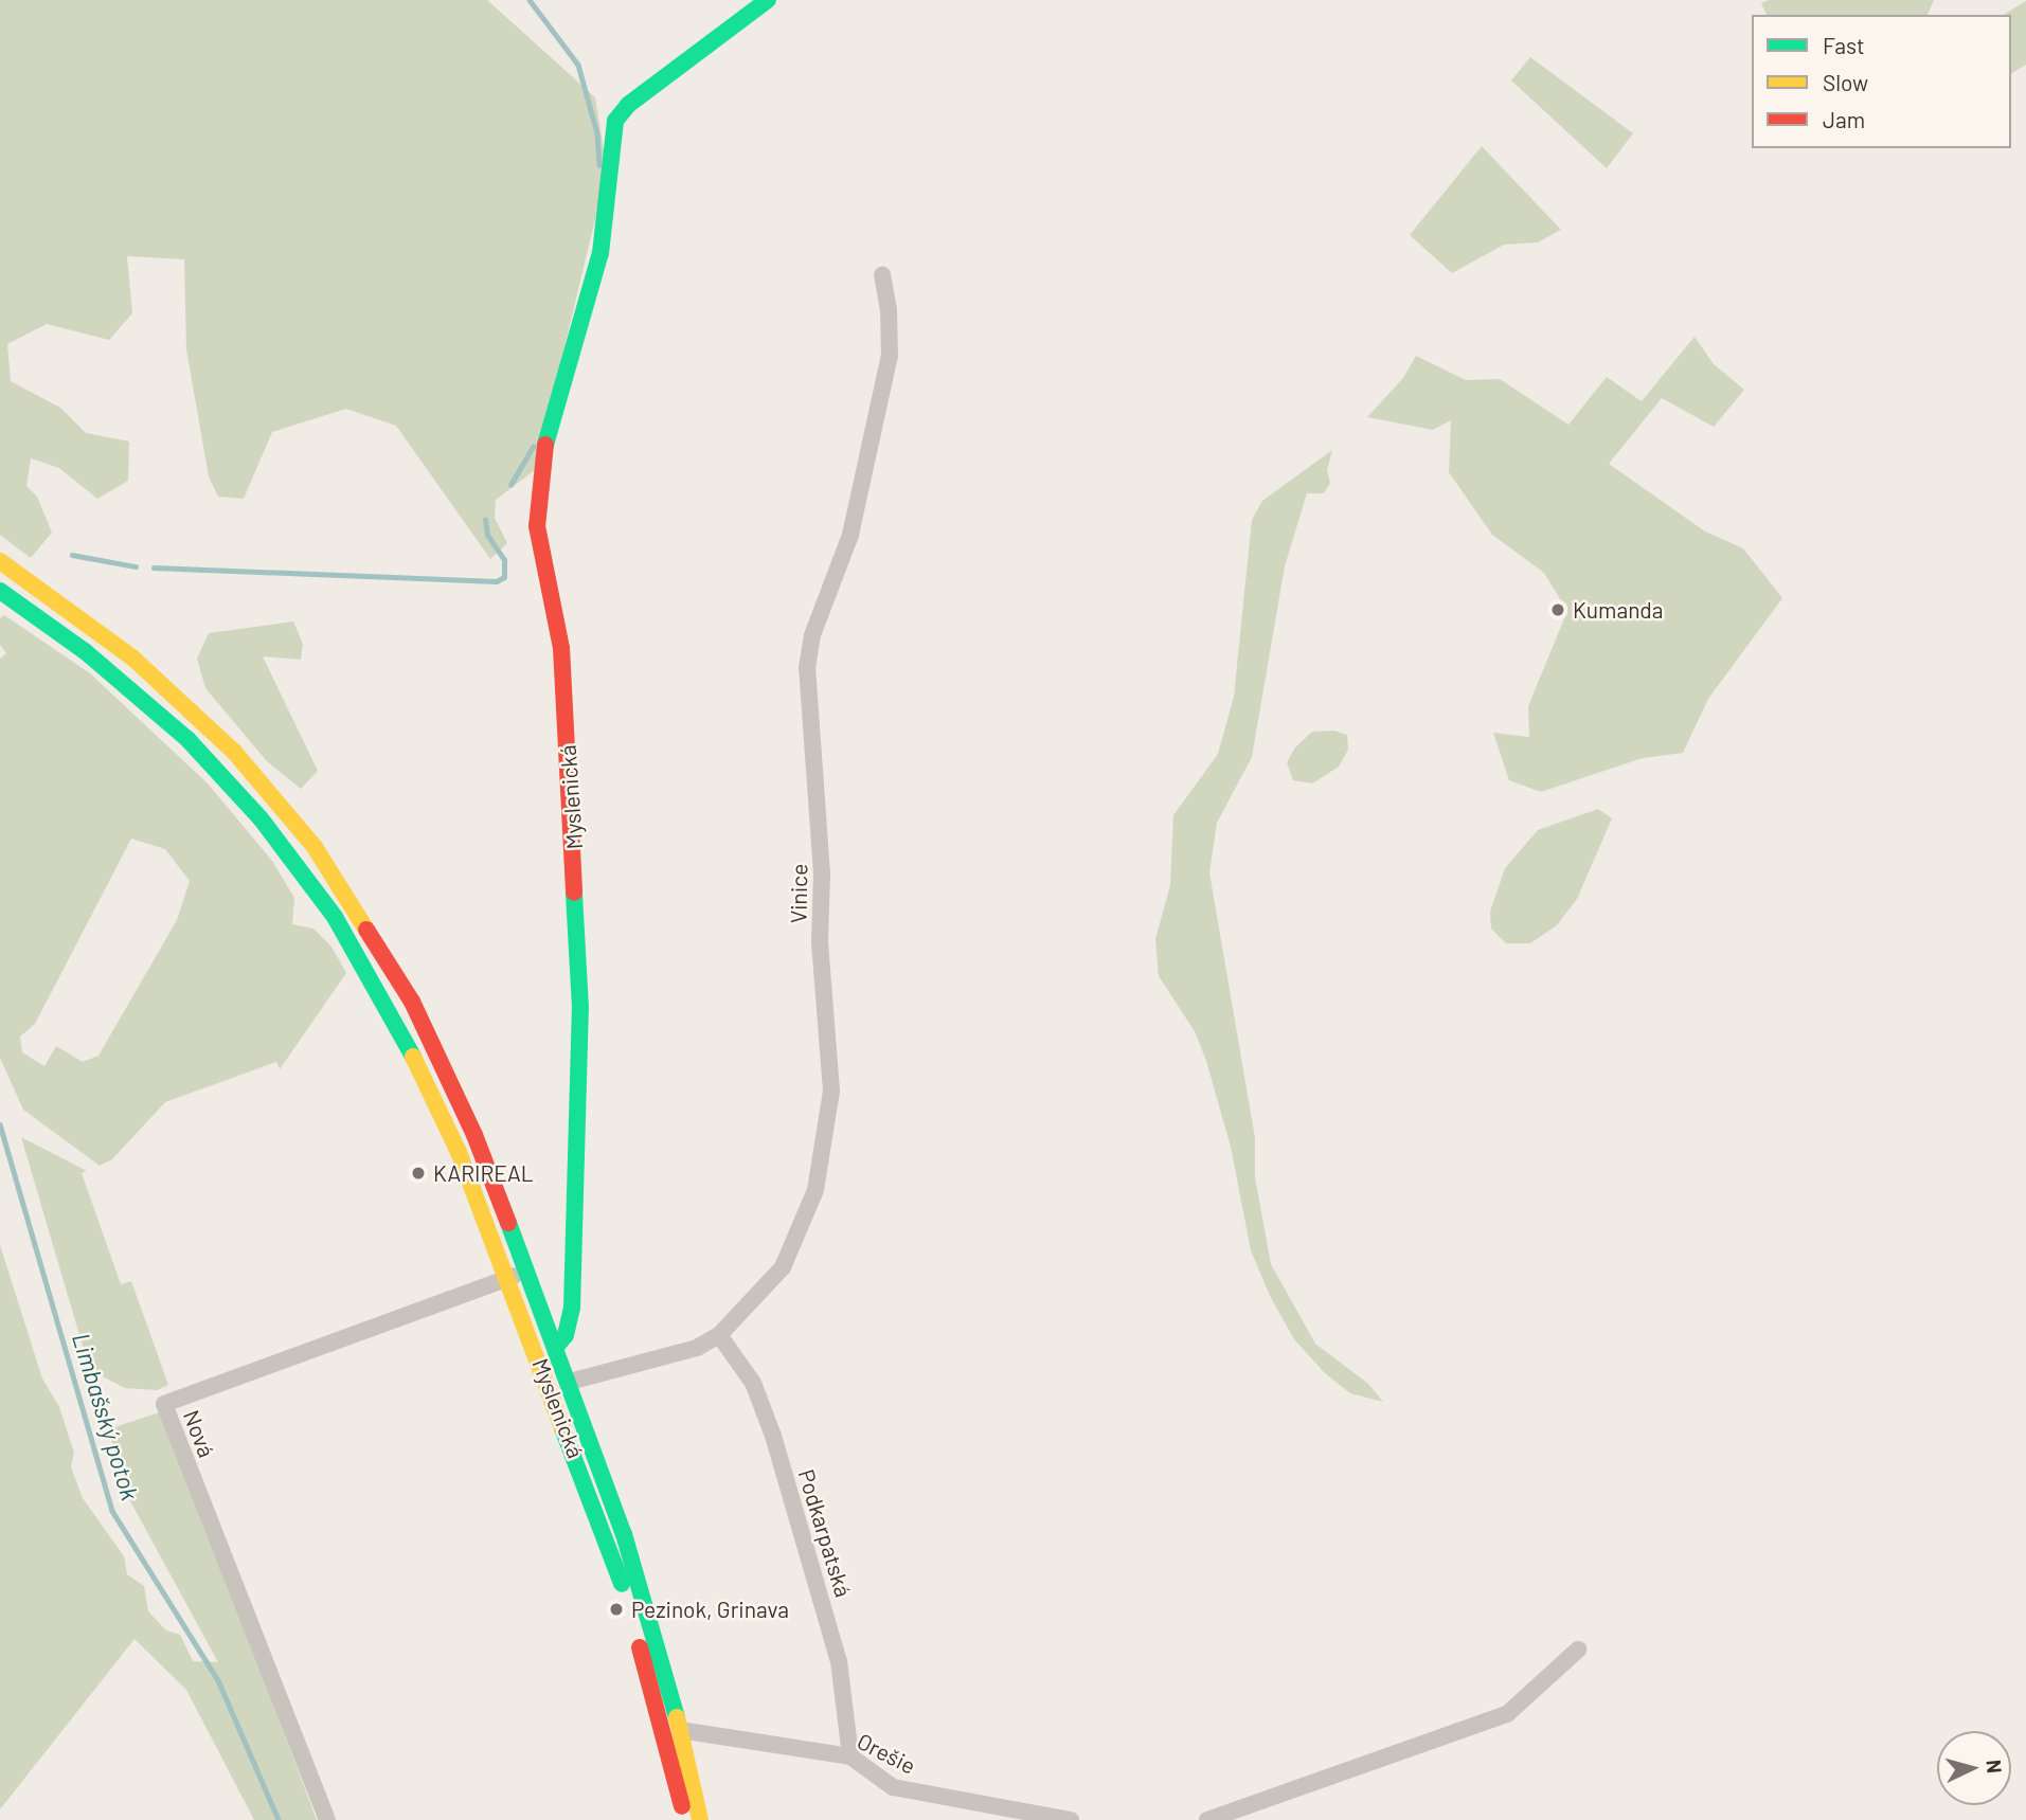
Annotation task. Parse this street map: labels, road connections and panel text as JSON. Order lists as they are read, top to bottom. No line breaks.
{"streets":{"main road":["Myslenická"],"street":["Vinice","Nová","Podkarpatská","Orešie"]},"crossings":[["Myslenická","Vinice"],["Myslenická","Nová"],["Myslenická","Orešie"],["Vinice","Podkarpatská"],["Podkarpatská","Orešie"]],"water":["Limbašský potok"],"places":["Kumanda","KARIREAL","Pezinok, Grinava"],"legend":["Fast","Slow","Jam"],"north":"right"}
